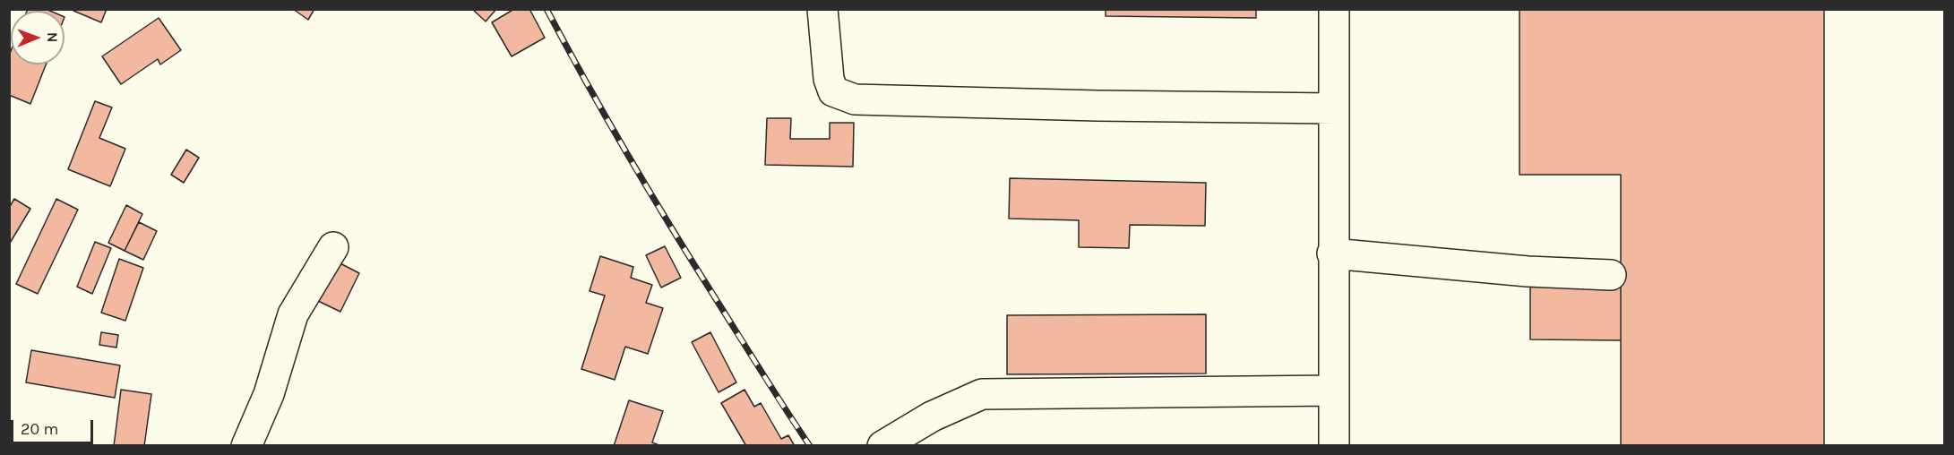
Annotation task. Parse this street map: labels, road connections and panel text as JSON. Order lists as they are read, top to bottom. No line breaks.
{"scale_bar":"20 m","north":"right"}
